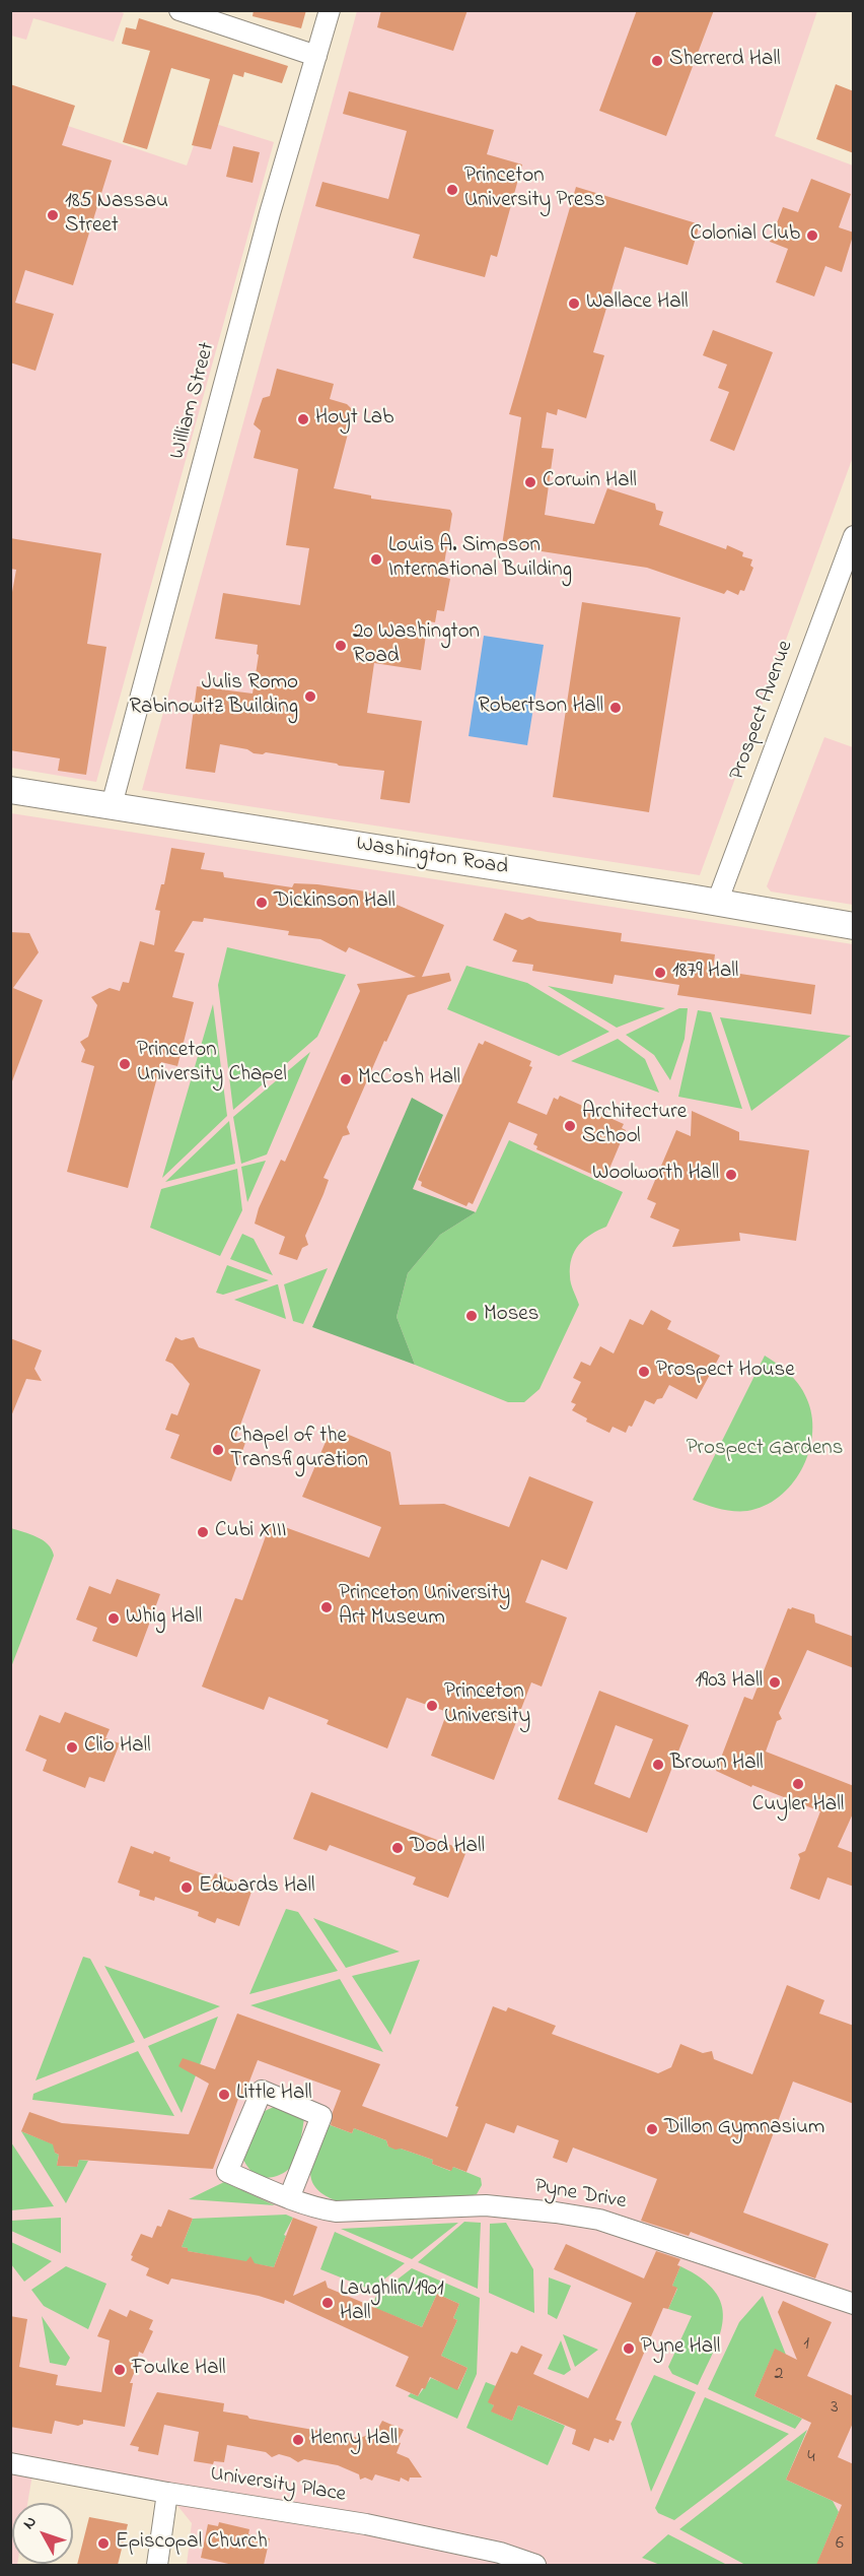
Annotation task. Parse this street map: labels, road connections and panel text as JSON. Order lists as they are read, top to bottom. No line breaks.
{"streets":{"main road":["Washington Road"],"street":["William Street","Prospect Avenue","Pyne Drive","University Place"]},"crossings":[["William Street","Washington Road"],["Prospect Avenue","Washington Road"]],"parks":["Prospect Gardens"],"places":["Sherrerd Hall","Princeton University Press","185 Nassau Street","Colonial Club","Wallace Hall","Hoyt Lab","Corwin Hall","Louis A. Simpson International Building","20 Washington Road","Julis Romo Rabinowitz Building","Robertson Hall","Dickinson Hall","1879 Hall","Princeton University Chapel","McCosh Hall","Architecture School","Woolworth Hall","Moses","Prospect House","Chapel of the Transfiguration","Cubi XIII","Princeton University Art Museum","Whig Hall","1903 Hall","Princeton University","Clio Hall","Brown Hall","Cuyler Hall","Dod Hall","Edwards Hall","Little Hall","Dillon Gymnasium","Laughlin/1901 Hall","Pyne Hall","Foulke Hall","Henry Hall","Episcopal Church"],"house_numbers":["1","2","3","4","6"],"north":"top left"}
